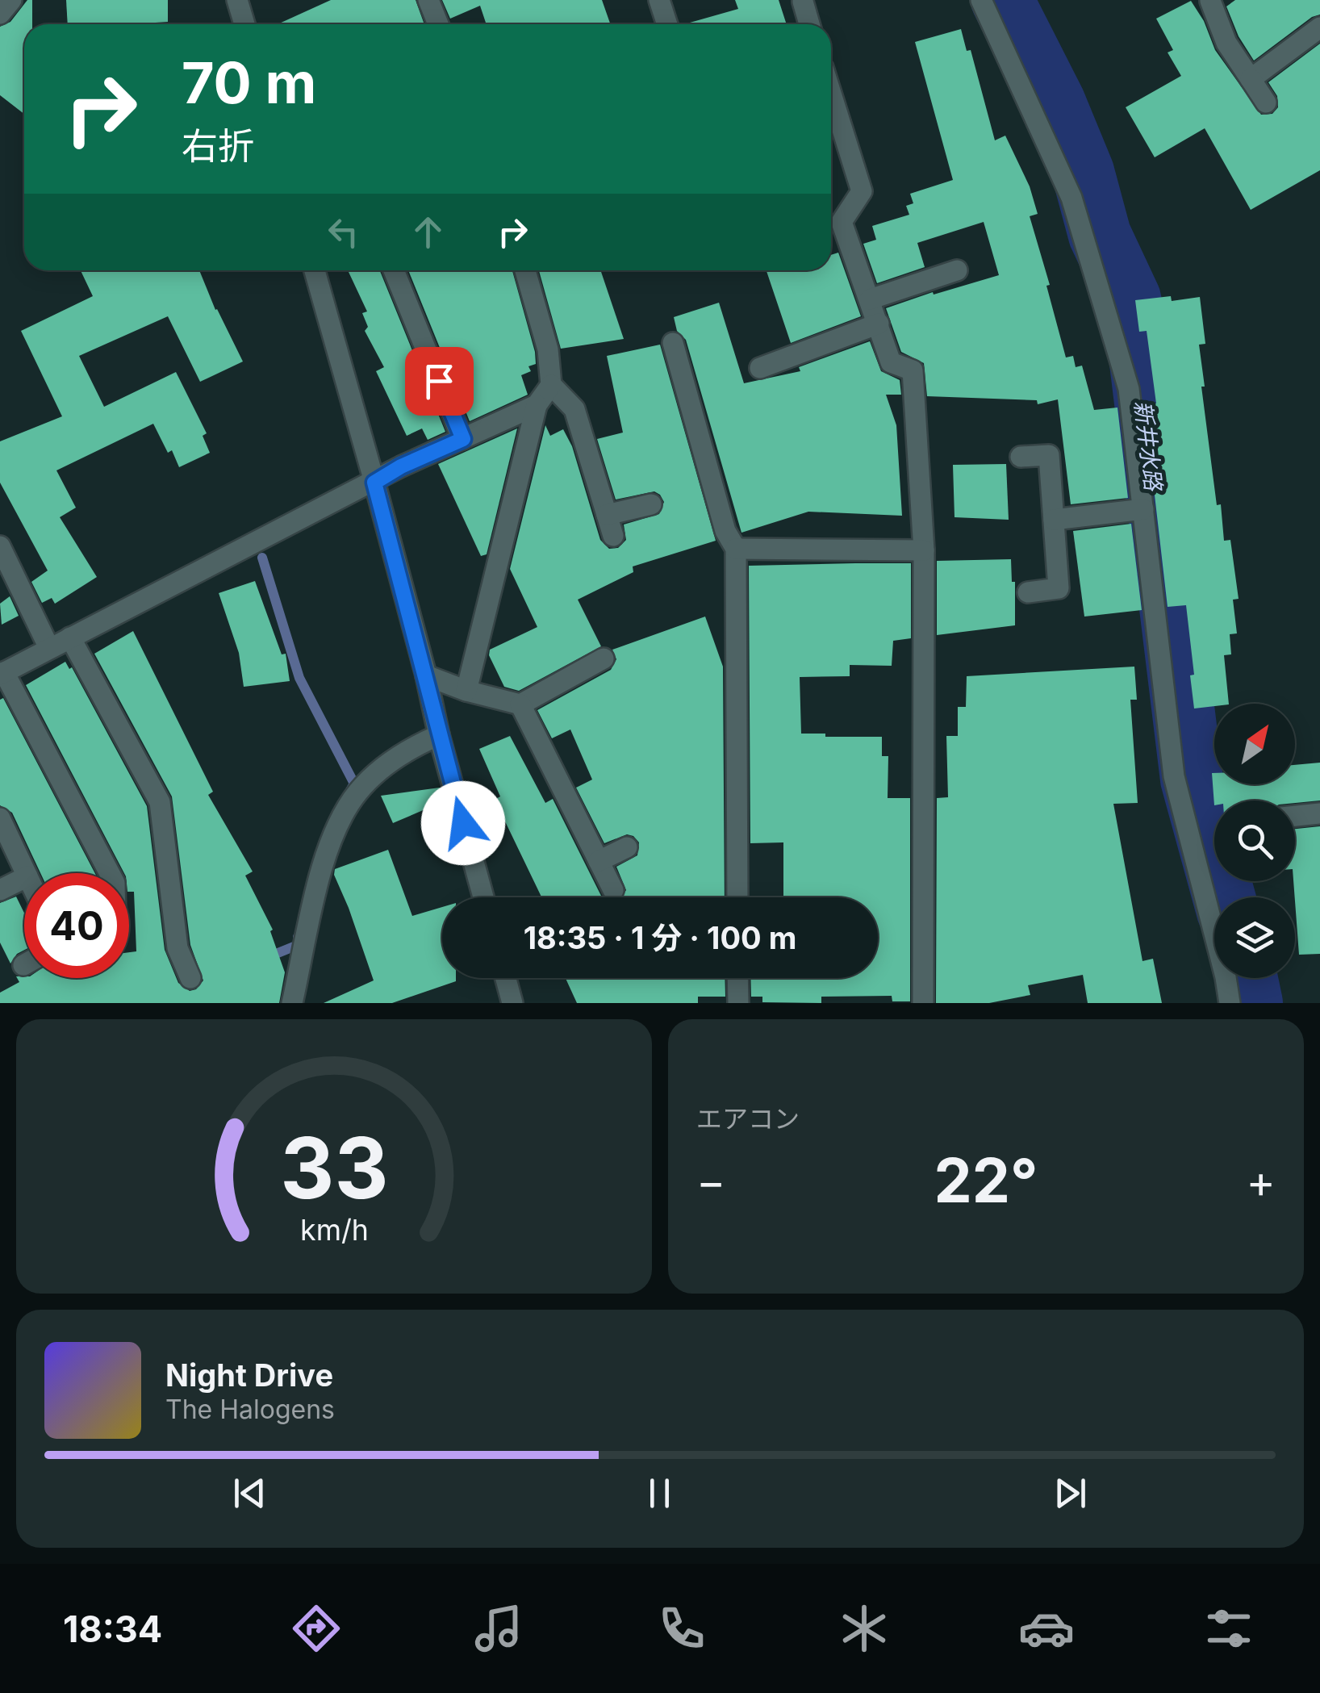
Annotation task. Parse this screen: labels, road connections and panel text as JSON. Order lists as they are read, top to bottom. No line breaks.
{"water":["新井水路"],"north":"top right","page":{"turn":["70 m","右折"],"limit":"40","trip":"18:35 · 1 分 · 100 m","tile":"エアコン","heat":["−","22°","+"],"song":["Night Drive","The Halogens"],"tabs":"18:34","gauge":["33","km/h"]}}
